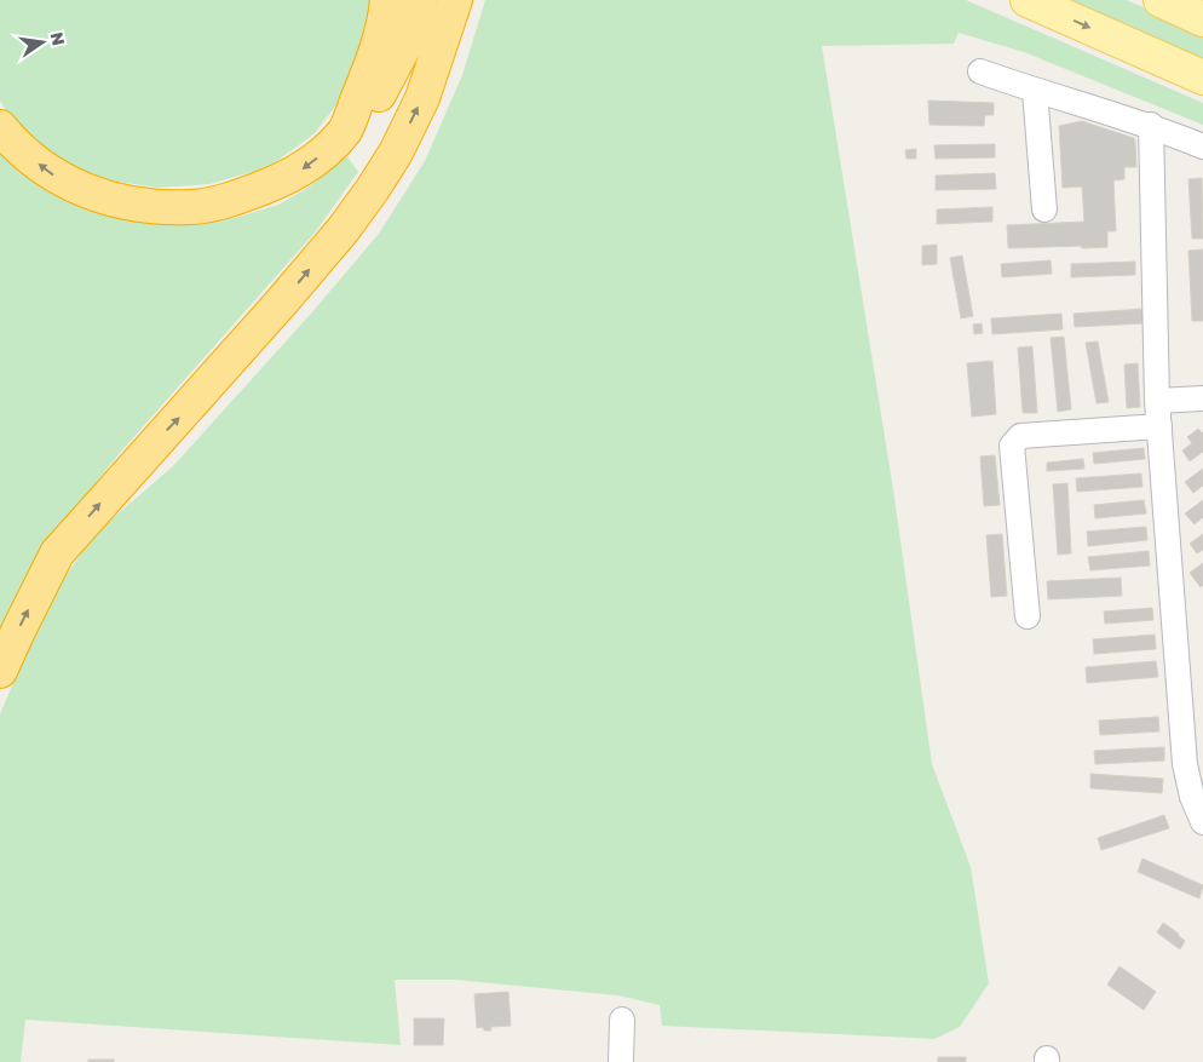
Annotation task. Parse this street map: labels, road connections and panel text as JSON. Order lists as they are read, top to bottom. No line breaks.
{"north":"right"}
